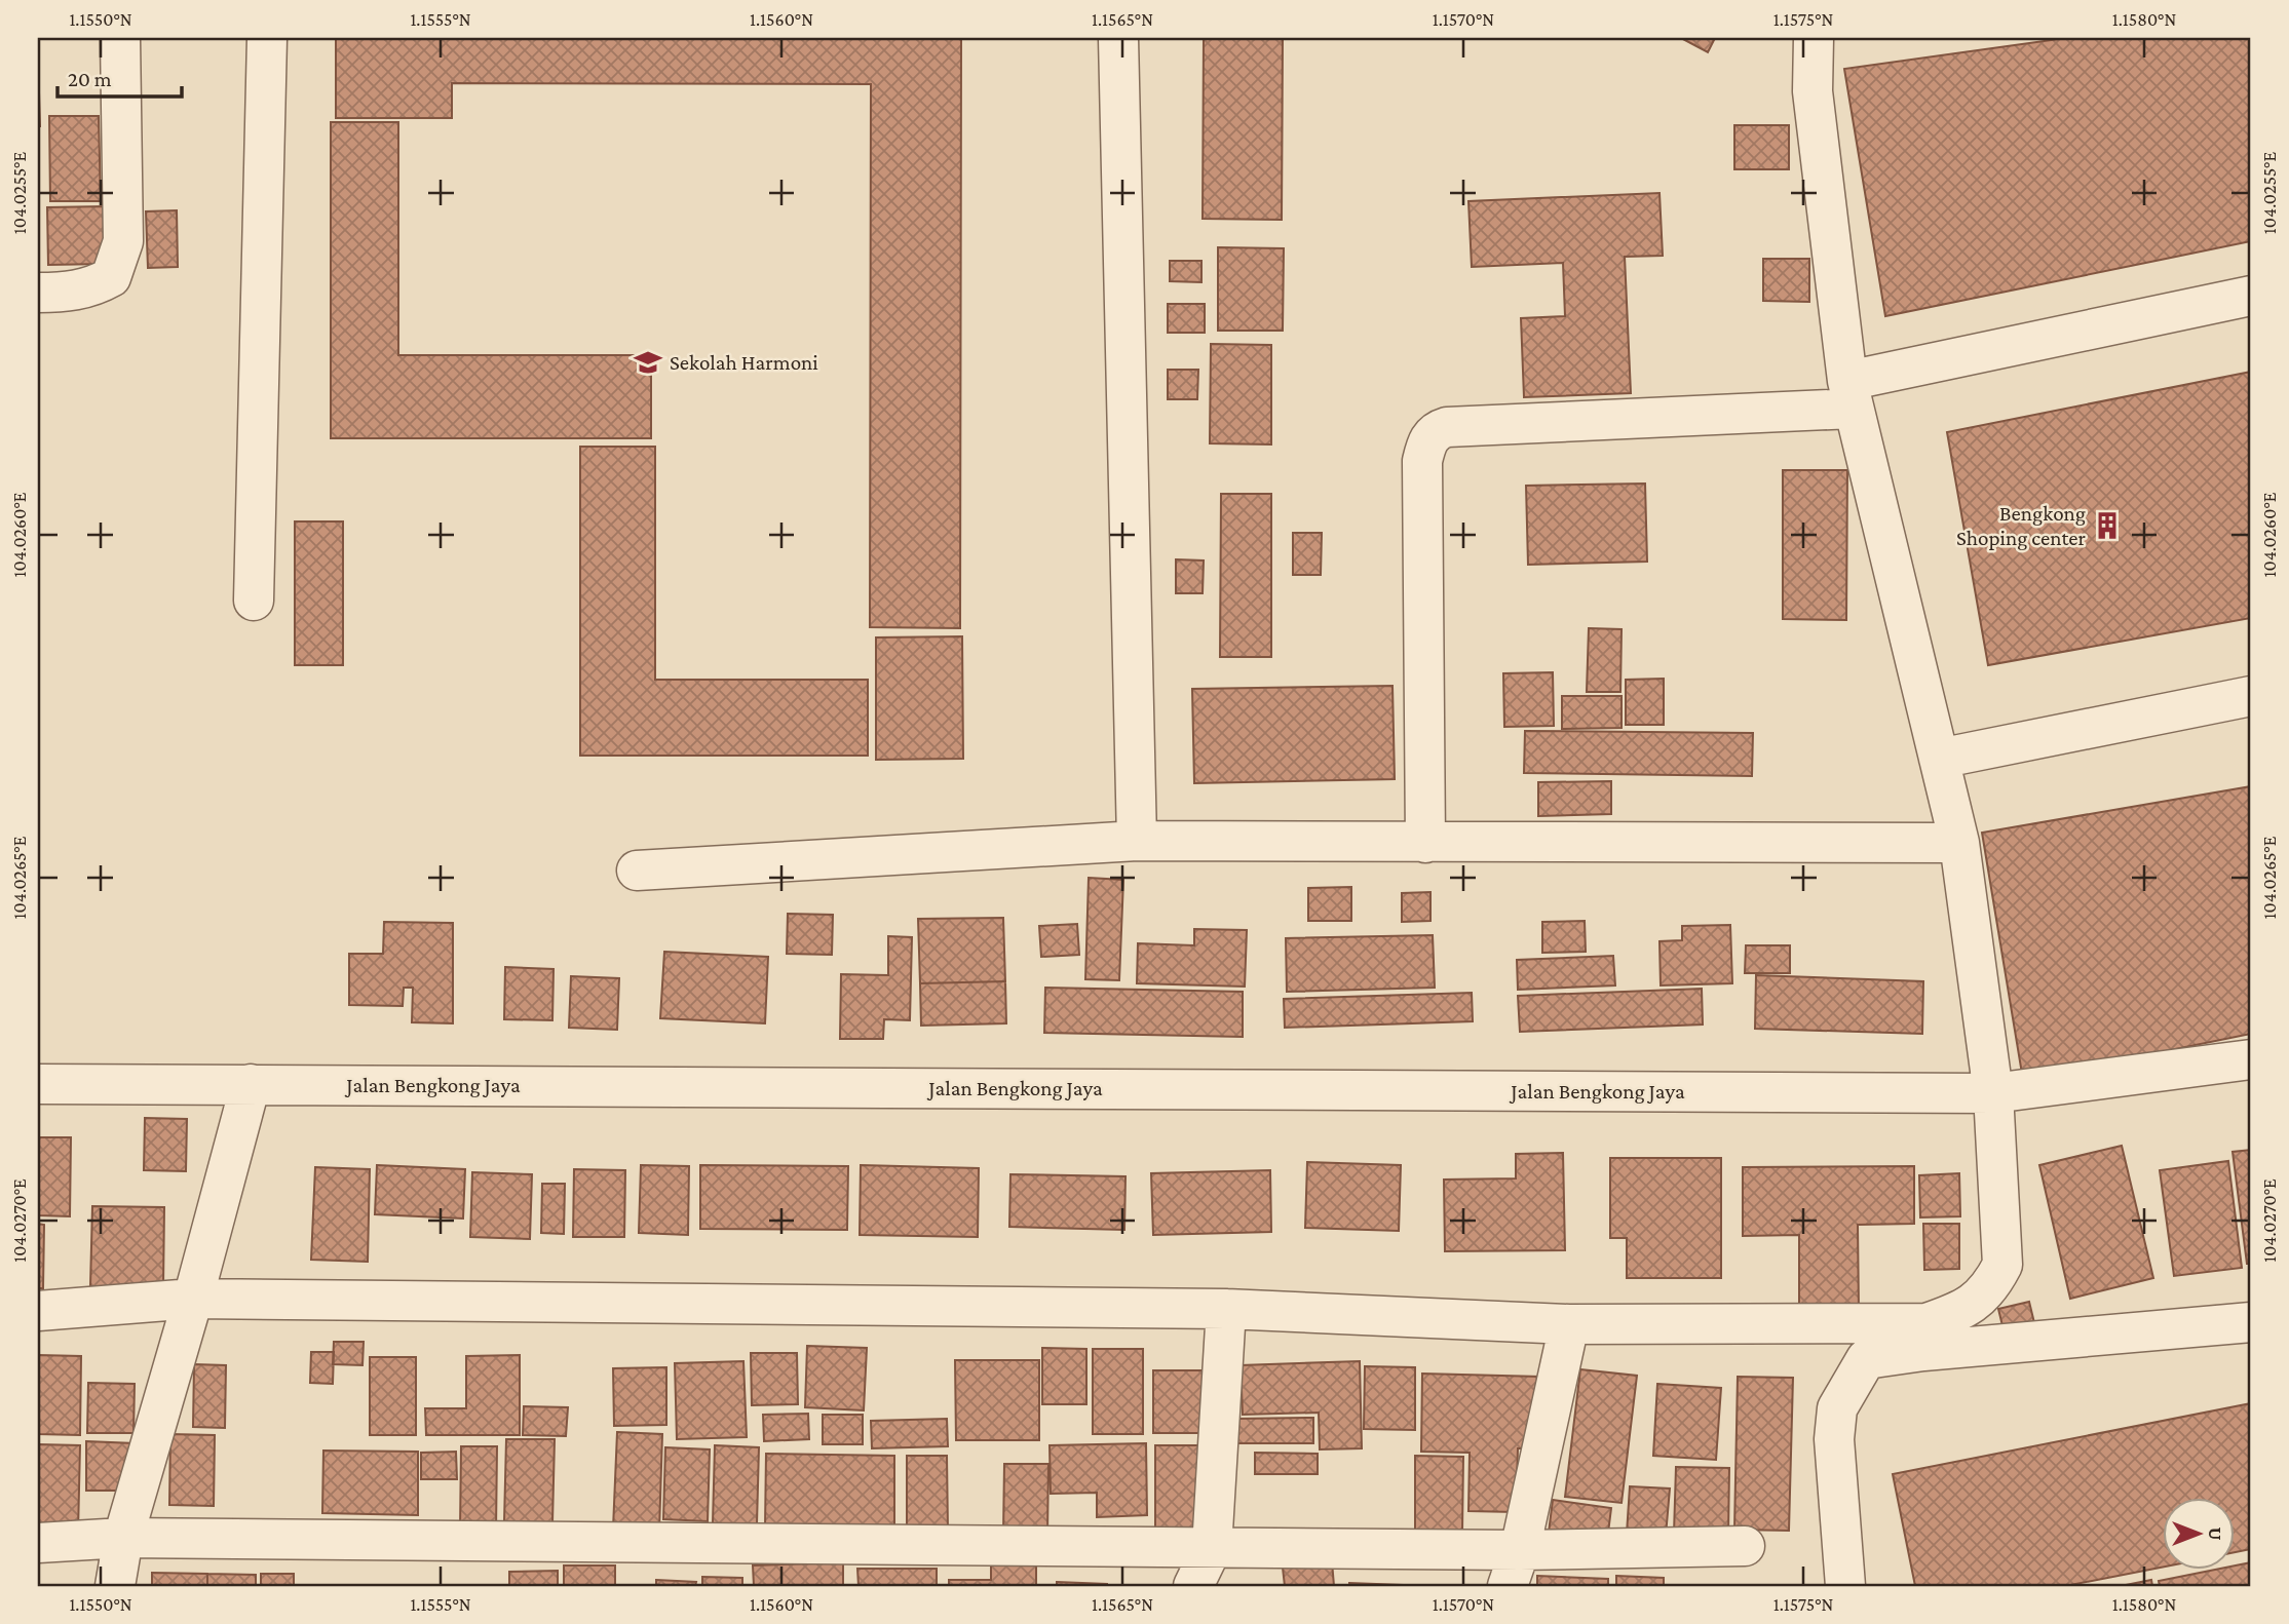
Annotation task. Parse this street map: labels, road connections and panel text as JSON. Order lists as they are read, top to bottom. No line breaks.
{"streets":{"street":["Jalan Bengkong Jaya"]},"places":{"school or university":["Sekolah Harmoni"],"building":["Bengkong Shoping center"]},"scale_bar":"20 m","north":"right","coordinates":["1.1550°N","1.1555°N","1.1560°N","1.1565°N","1.1570°N","1.1575°N","1.1580°N","104.0255°E","104.0260°E","104.0265°E","104.0270°E"]}
